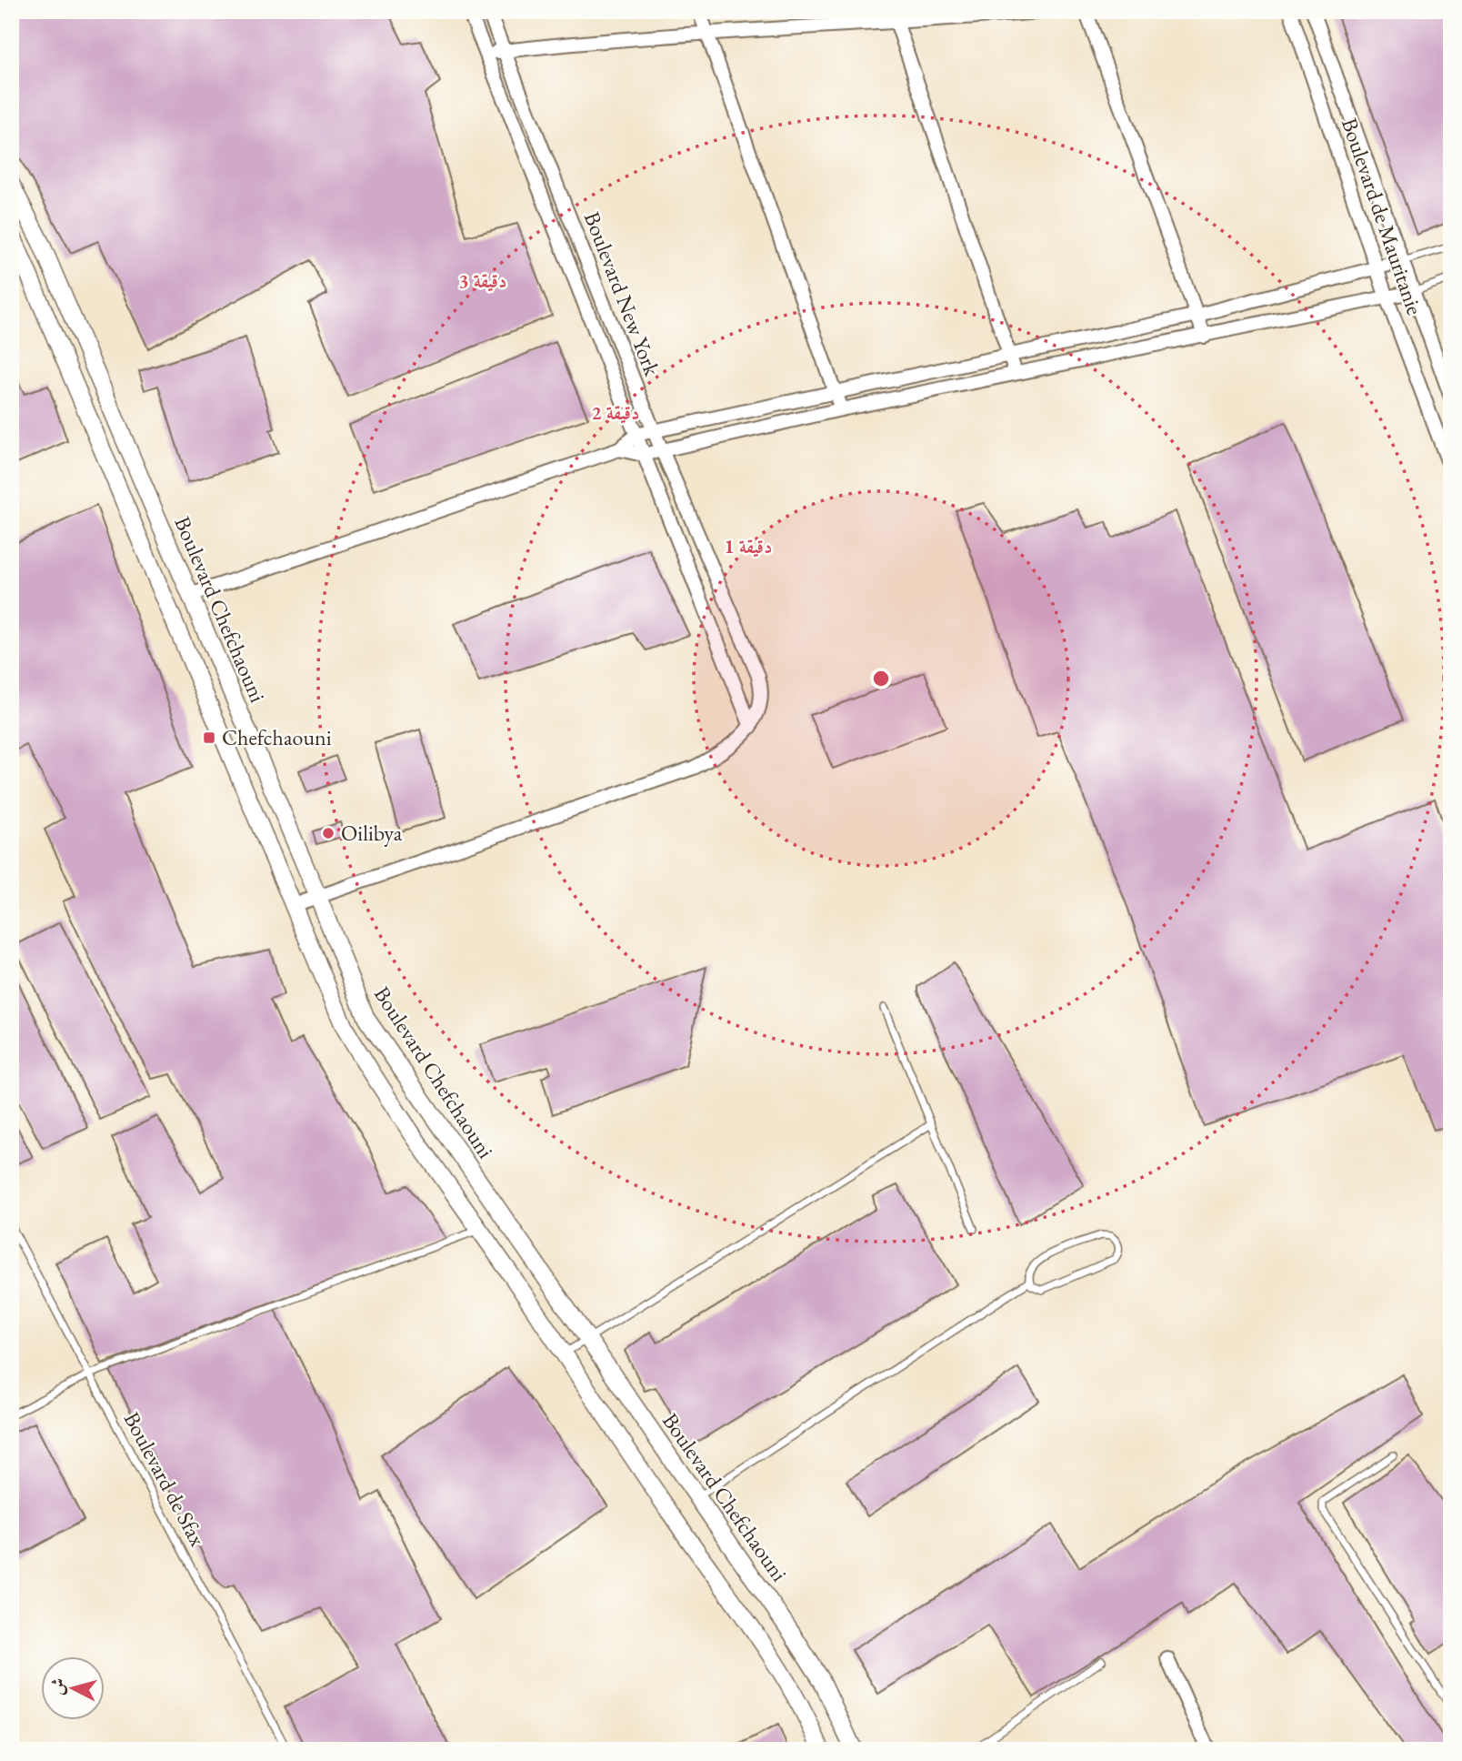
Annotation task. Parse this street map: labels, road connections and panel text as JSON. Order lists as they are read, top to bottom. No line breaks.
{"streets":{"street":["Boulevard de Mauritanie","Boulevard New York","Boulevard Chefchaouni"],"lane":["Boulevard de Sfax"]},"places":{"transit":["Chefchaouni"],"other":["Oilibya"]},"north":"left","rings":["3 دقيقة","2 دقيقة","1 دقيقة"]}
